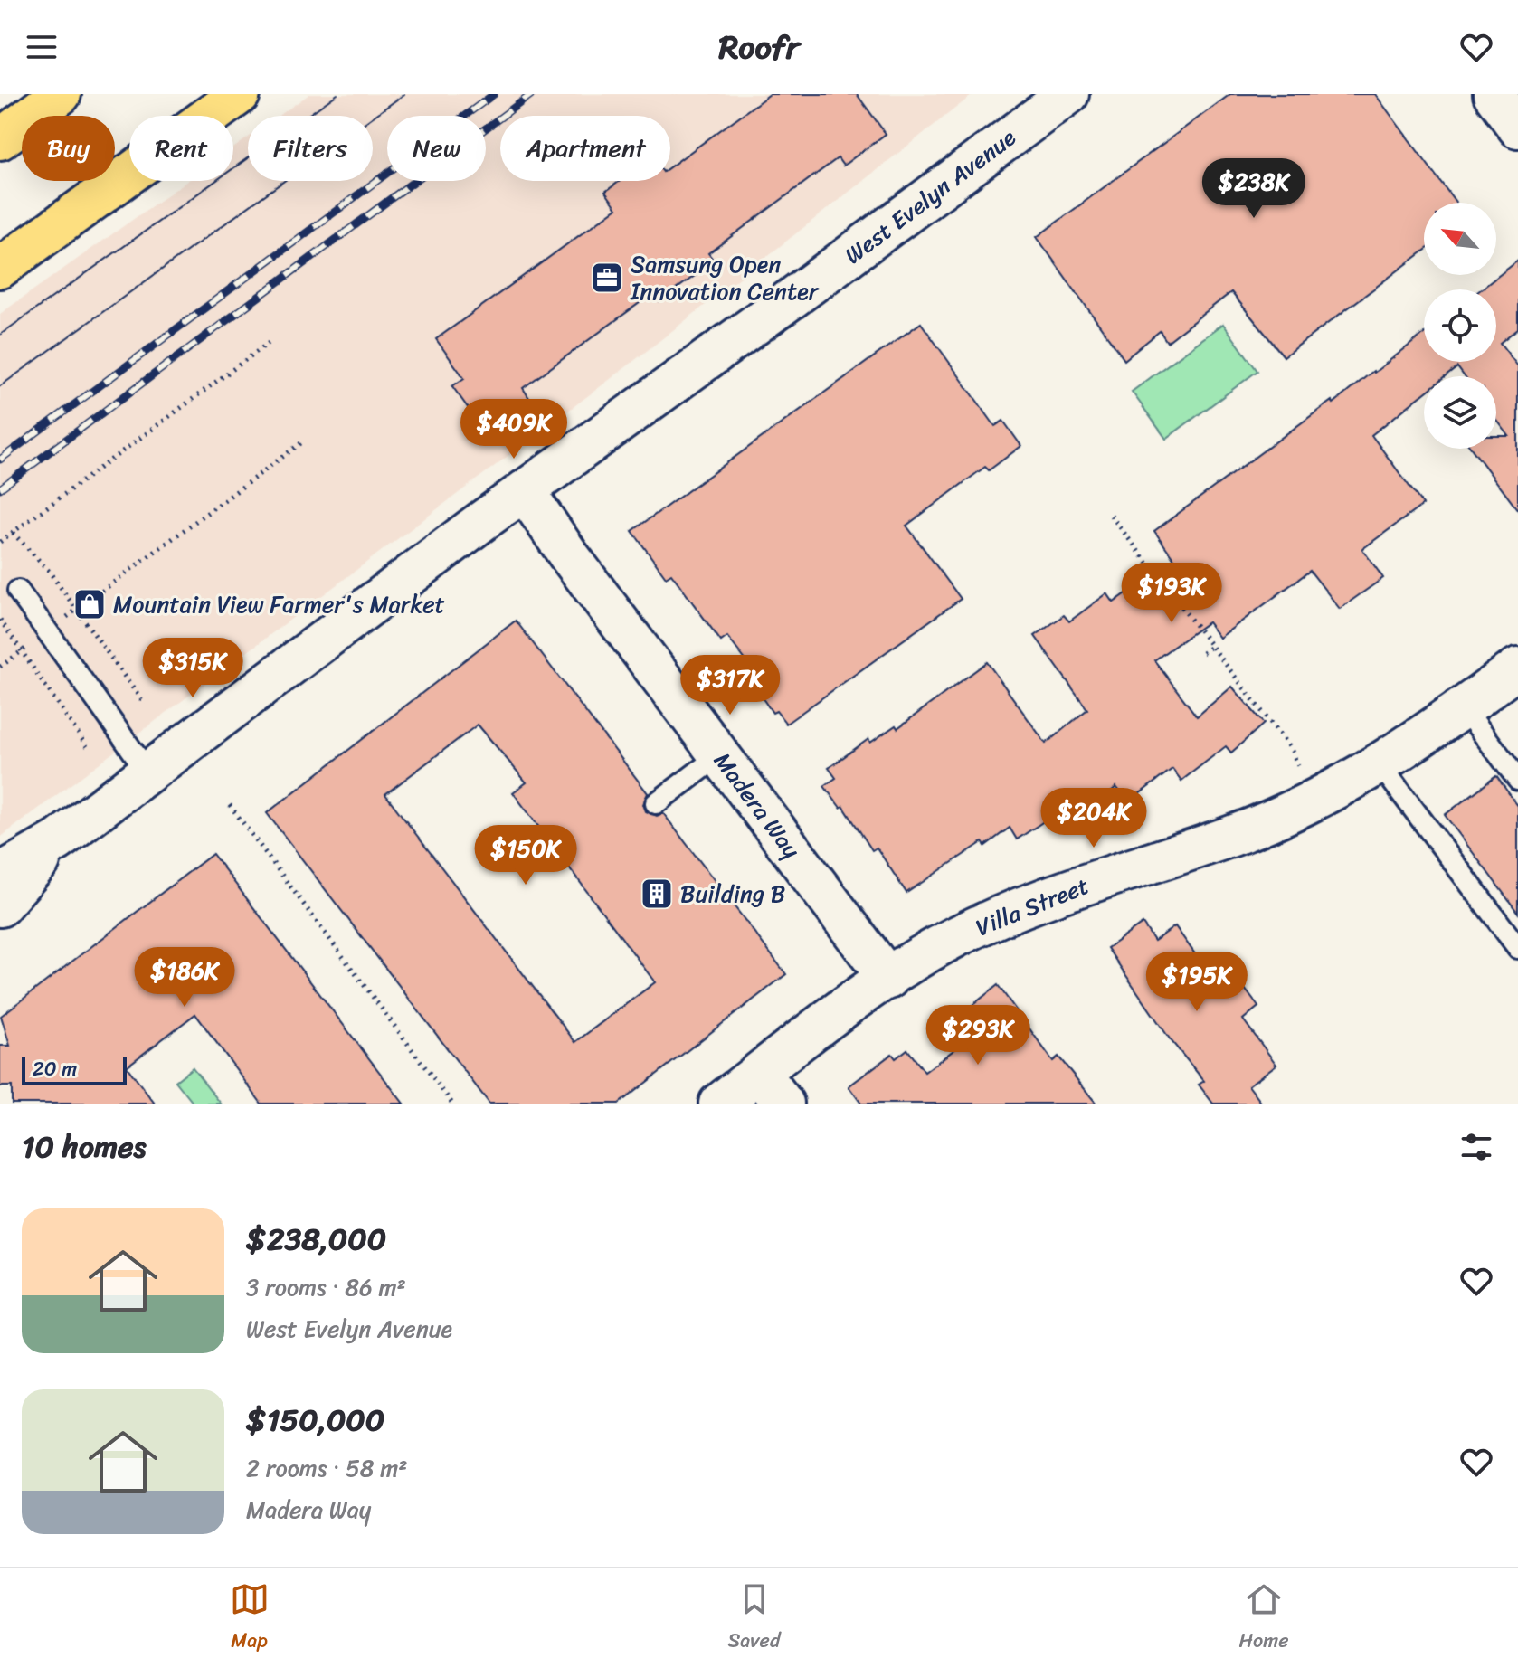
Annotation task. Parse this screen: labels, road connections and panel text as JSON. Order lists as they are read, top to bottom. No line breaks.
{"streets":{"street":["West Evelyn Avenue","Madera Way","Villa Street"]},"crossings":[["West Evelyn Avenue","Madera Way"],["Madera Way","Villa Street"]],"places":{"office":["Samsung Open Innovation Center"],"shop":["Mountain View Farmer's Market"],"building":["Building B"]},"scale_bar":"20 m","north":"top left","page":{"header":"Roofr","chip":["Buy","Rent","Filters","New","Apartment"],"price":["$238K","$409K","$193K","$315K","$317K","$204K","$150K","$186K","$195K","$293K"],"scale":"20 m","heading":"10 homes","list":[{"name":"$238,000","note":"3 rooms · 86 m² · West Evelyn Avenue"},{"name":"$150,000","note":"2 rooms · 58 m² · Madera Way"}],"tabs":["Map","Saved","Home"]}}
